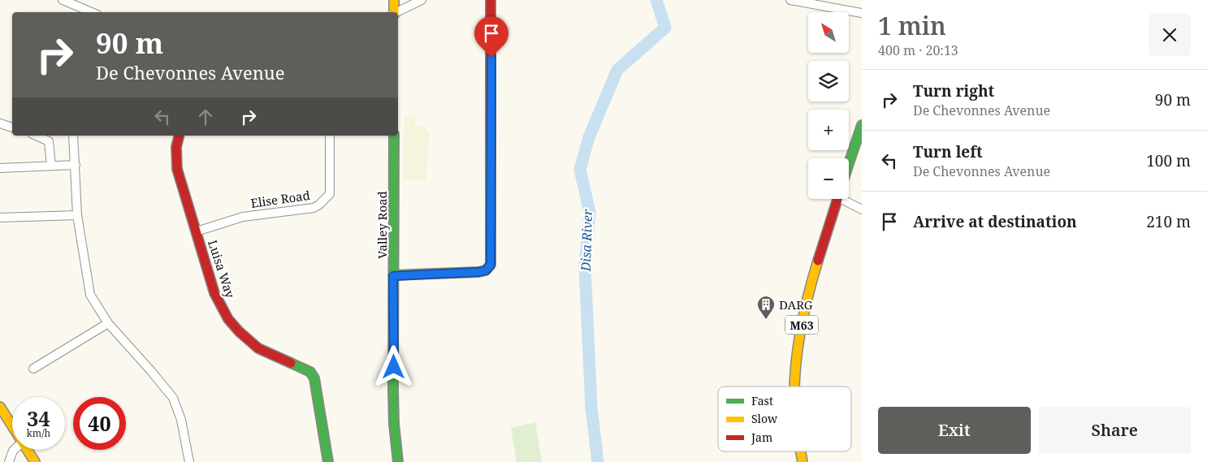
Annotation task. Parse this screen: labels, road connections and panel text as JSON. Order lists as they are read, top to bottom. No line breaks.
{"streets":{"street":["Elise Road","Valley Road","Luisa Way","M63"]},"crossings":[["Elise Road","Luisa Way"]],"water":["Disa River"],"places":{"building":["DARG"]},"legend":["Fast","Slow","Jam"],"north":"top left","page":{"heading":["1 min","400 m · 20:13"],"map_buttons":["+","−"],"turn":["90 m","De Chevonnes Avenue"],"list":[{"name":"Turn right","note":"De Chevonnes Avenue","value":"90 m"},{"name":"Turn left","note":"De Chevonnes Avenue","value":"100 m"},{"name":"Arrive at destination","value":"210 m"}],"speed":"34 km/h","limit":"40","buttons":["Exit","Share"]}}
